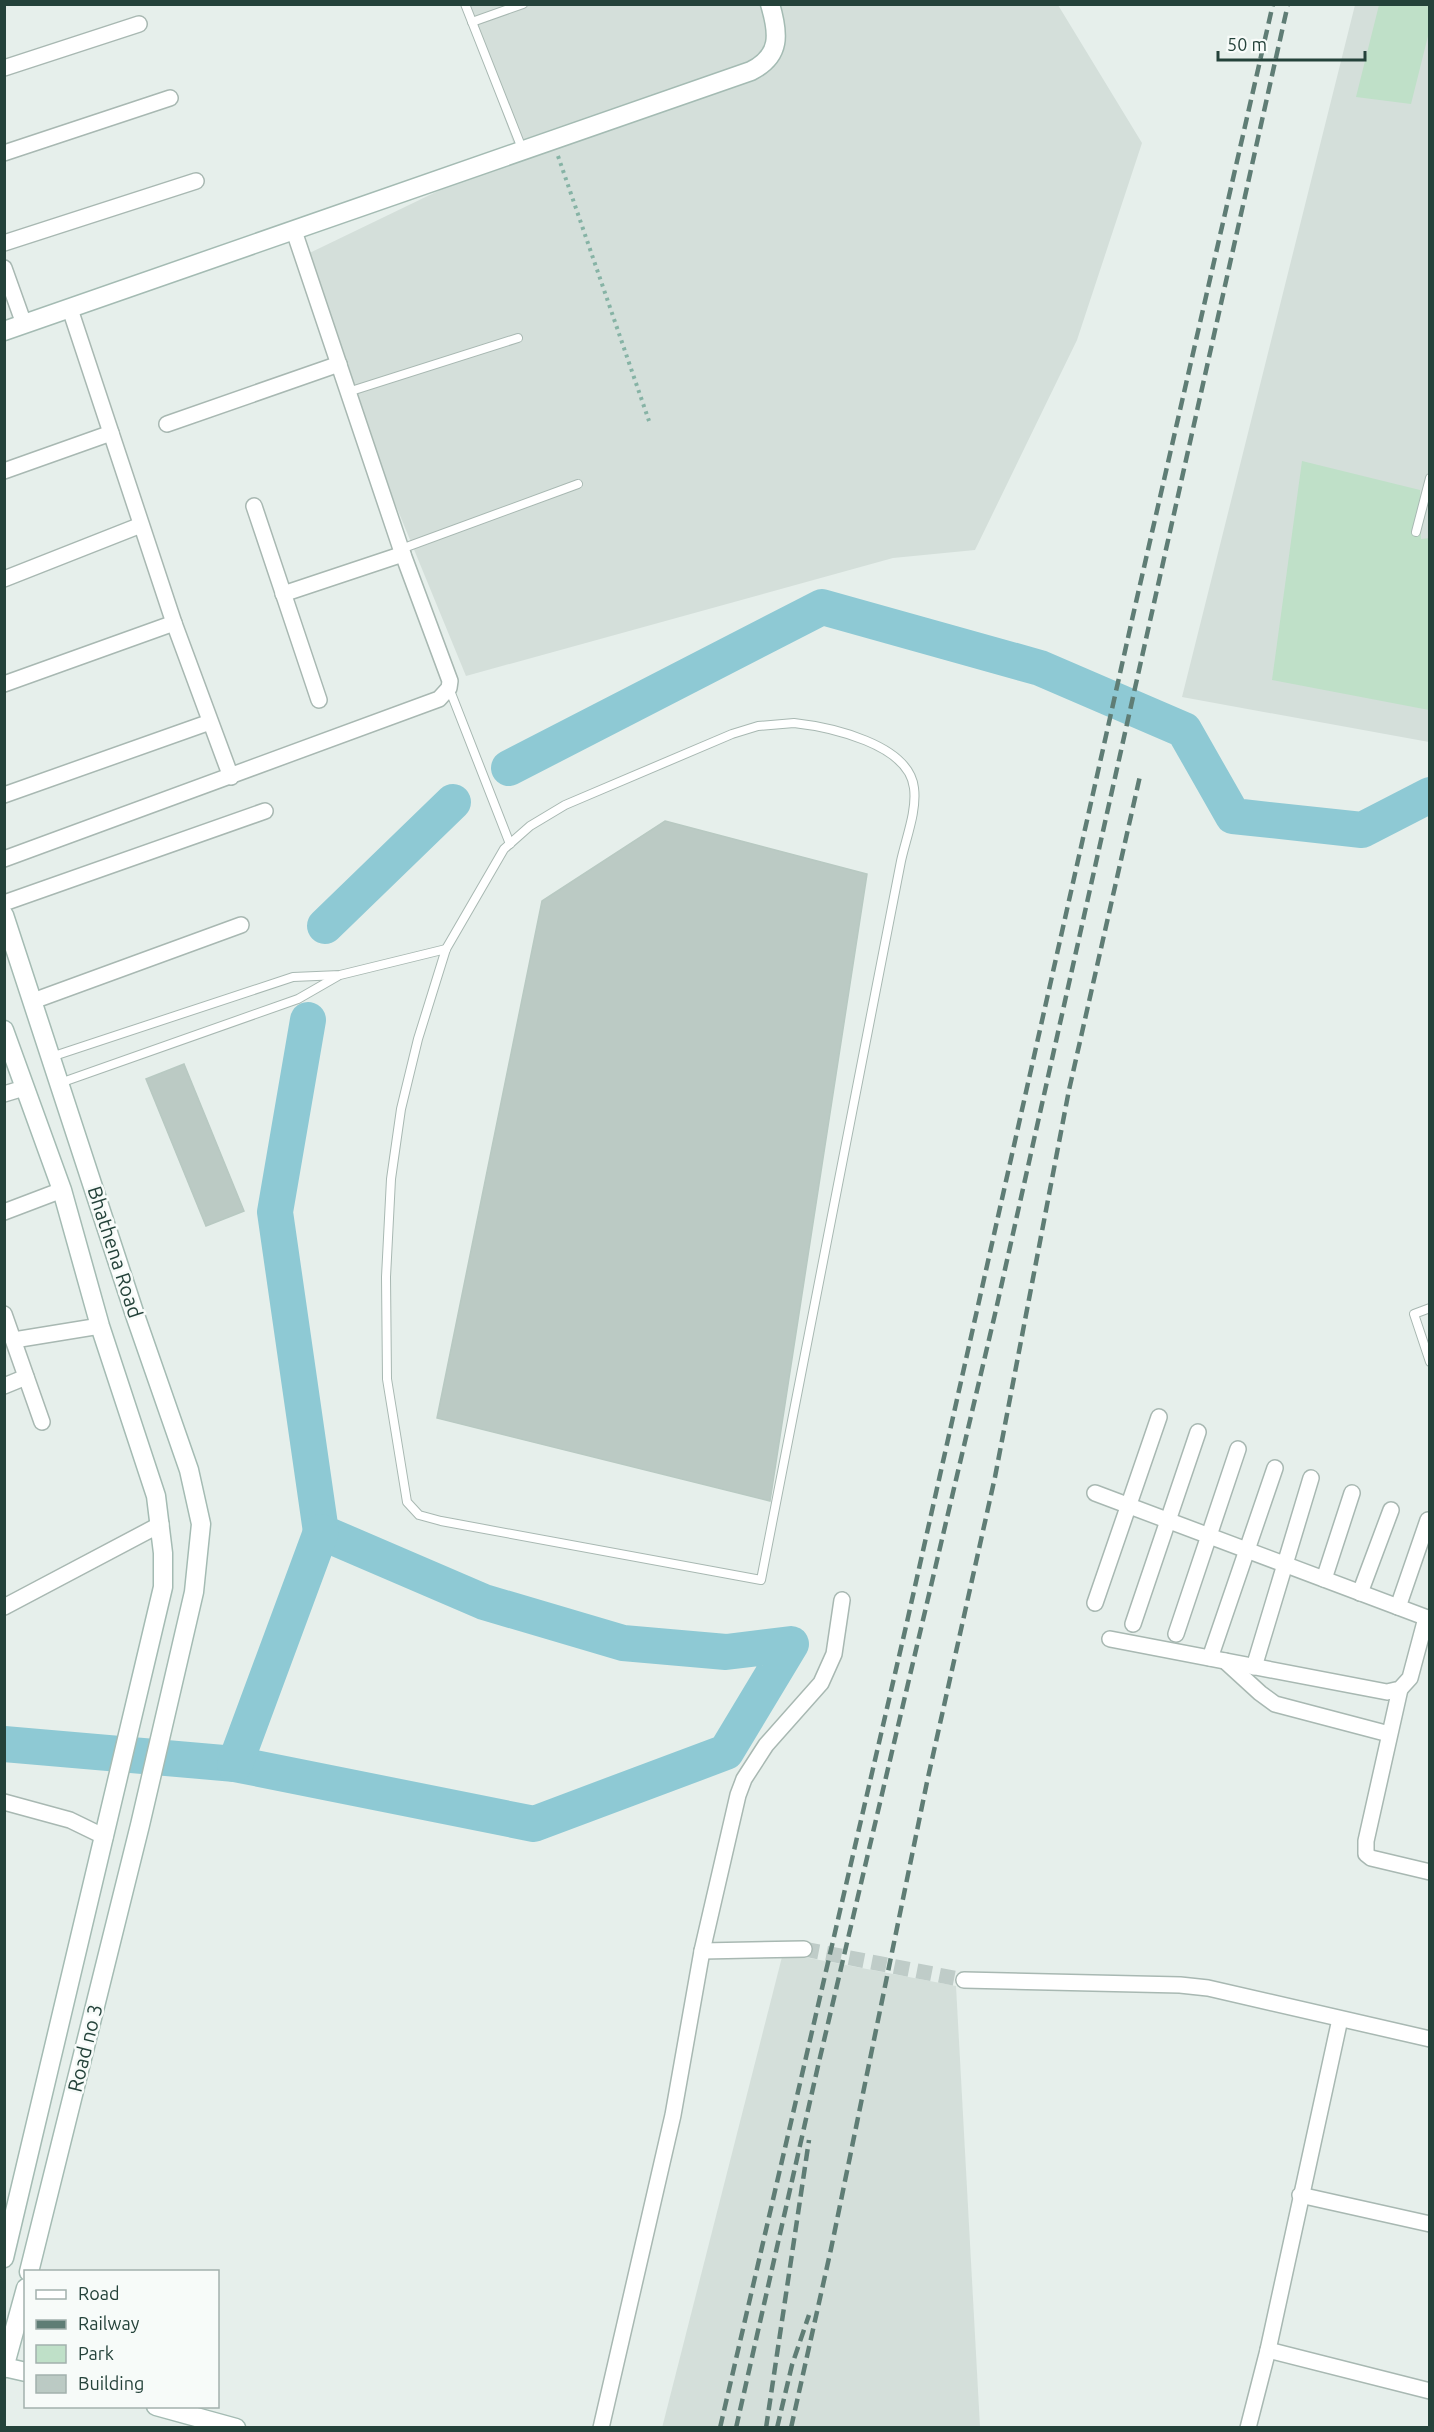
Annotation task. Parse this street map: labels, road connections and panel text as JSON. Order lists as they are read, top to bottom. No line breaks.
{"streets":{"street":["Bhathena Road","Road no 3"]},"crossings":[["Bhathena Road","Road no 3"]],"legend":["Road","Railway","Park","Building"],"scale_bar":"50 m"}
